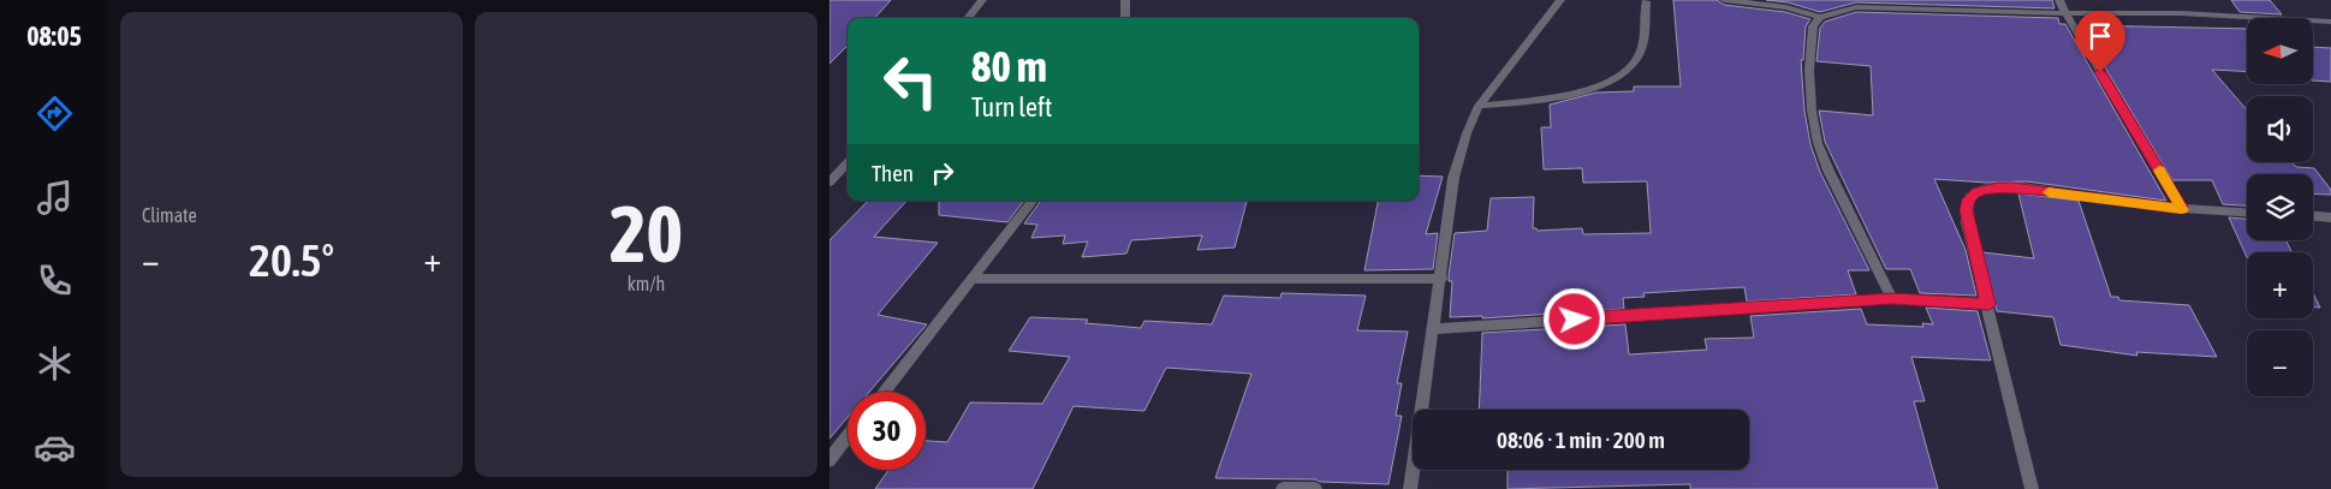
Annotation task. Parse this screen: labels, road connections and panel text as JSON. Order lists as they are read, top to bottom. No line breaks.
{"north":"left","page":{"tabs":"08:05","tile":["Climate",["20","km/h"]],"map_buttons":["+","−"],"turn":["80 m","Turn left"],"then":"Then","heat":["−","20.5°","+"],"limit":"30","trip":"08:06 · 1 min · 200 m"}}
